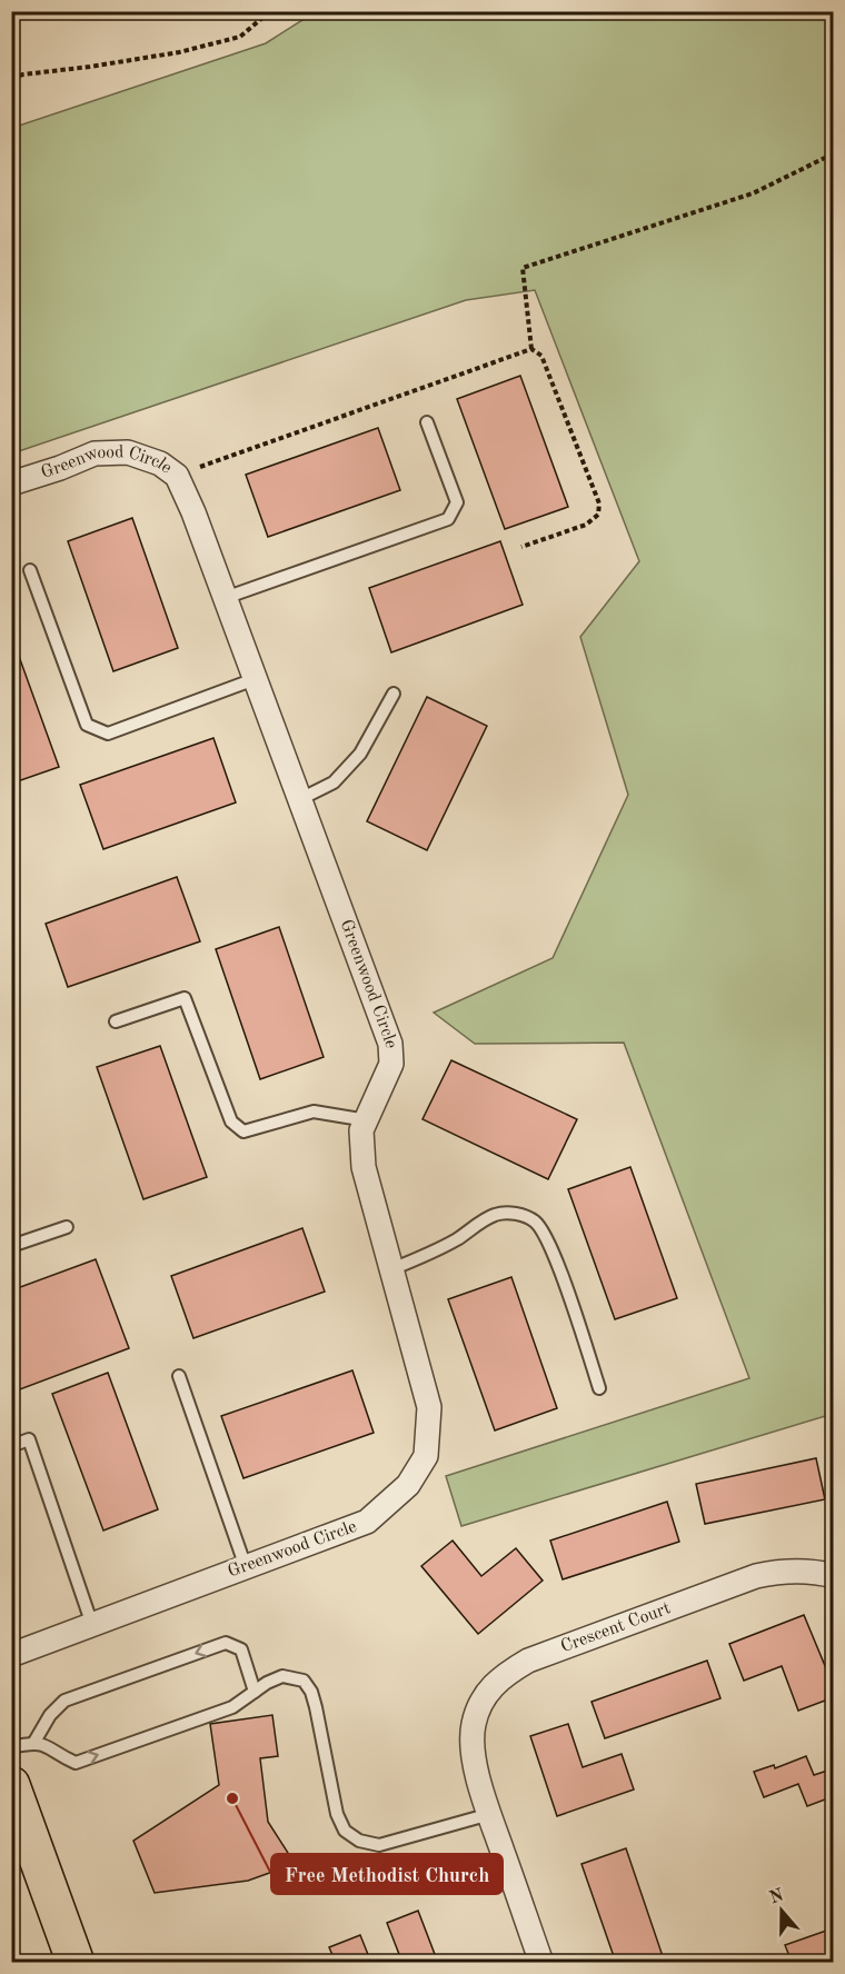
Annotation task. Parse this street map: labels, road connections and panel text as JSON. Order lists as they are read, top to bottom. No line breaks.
{"streets":{"street":["Greenwood Circle","Crescent Court"]},"places":["Free Methodist Church"],"north":"top"}
